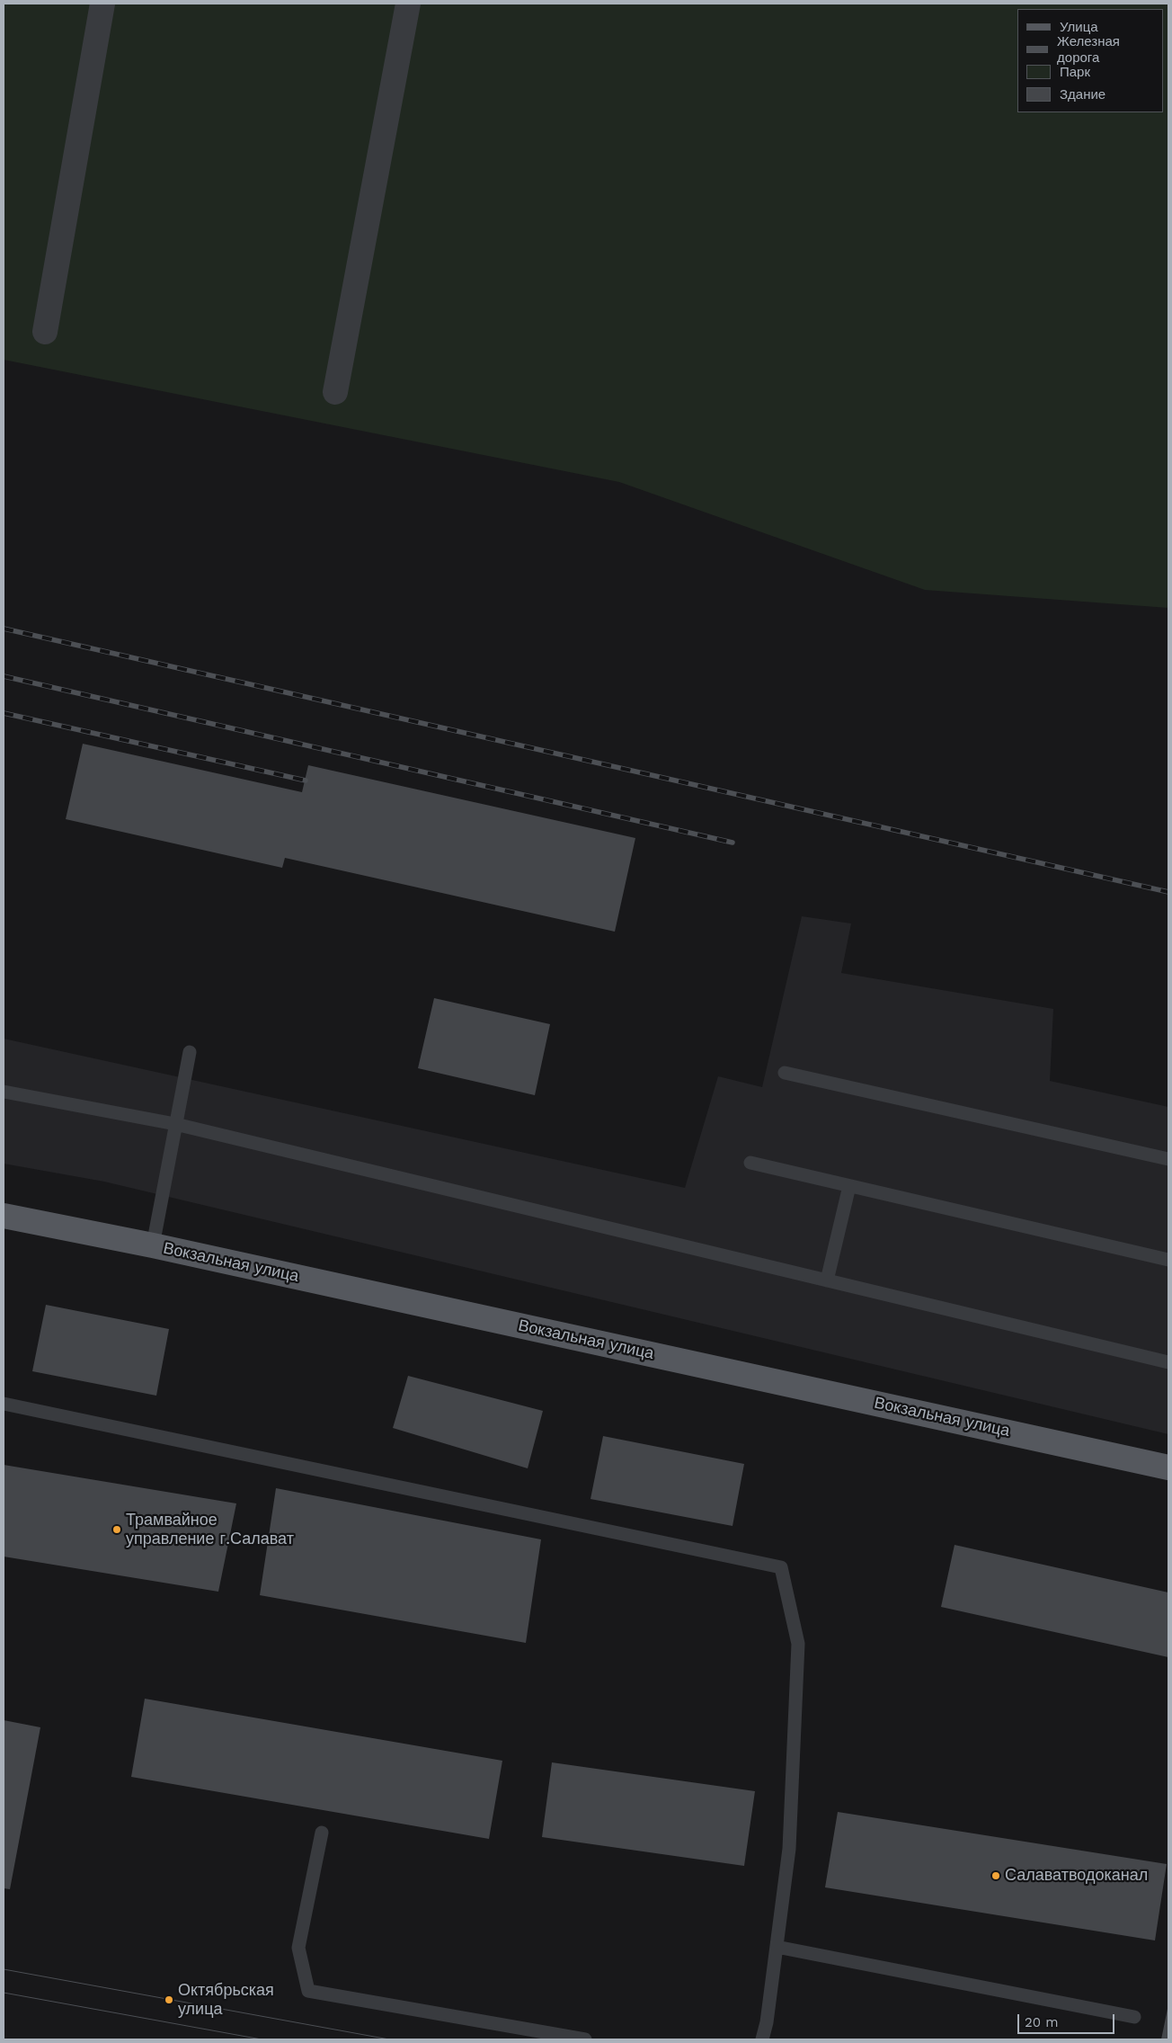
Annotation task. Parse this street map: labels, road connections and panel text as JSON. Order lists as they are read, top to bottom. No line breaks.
{"streets":{"main road":["Вокзальная улица"]},"places":["Трамвайное управление г.Салават","Салаватводоканал","Октябрьская улица"],"legend":["Улица","Железная дорога","Парк","Здание"],"scale_bar":"20 m"}
